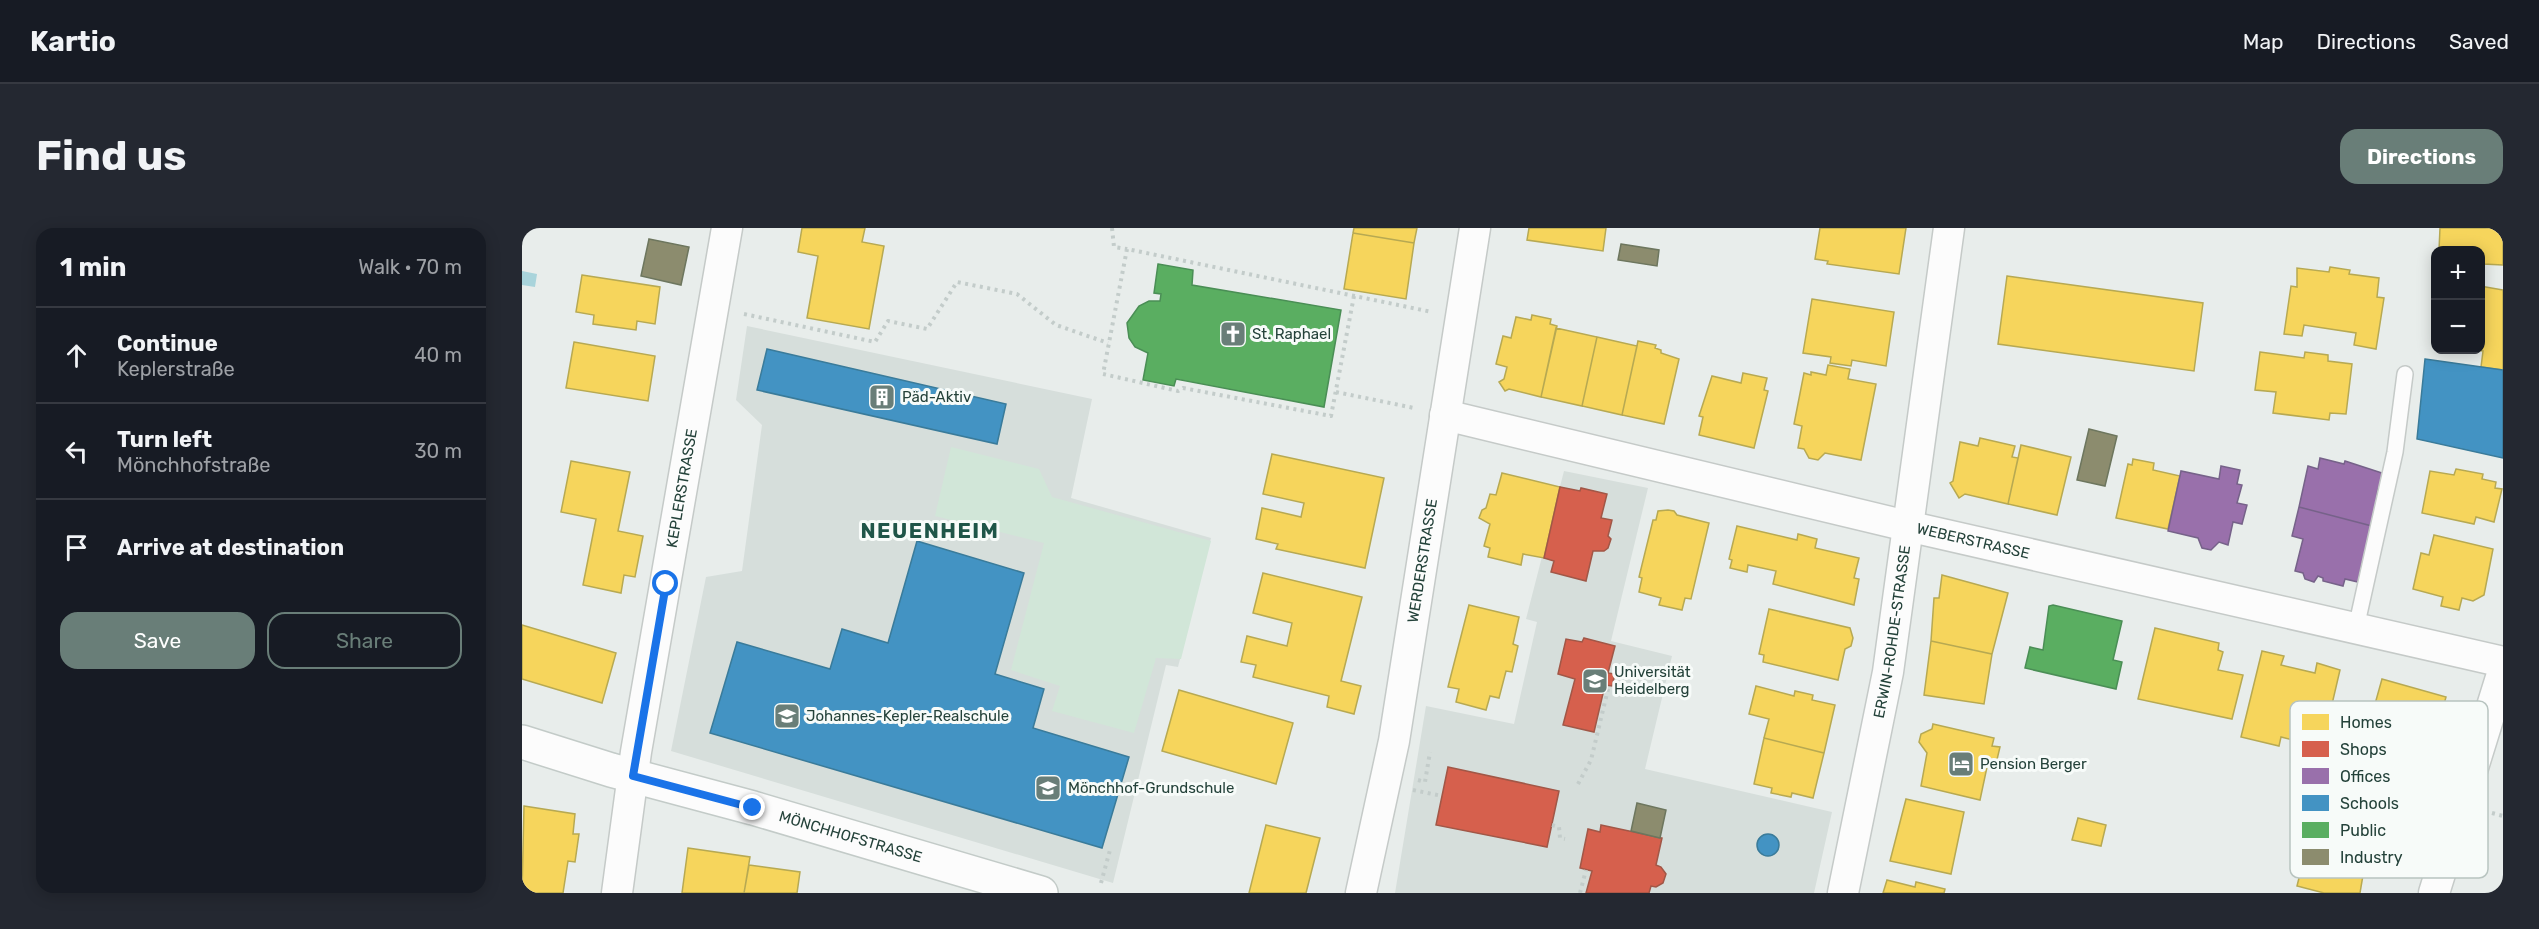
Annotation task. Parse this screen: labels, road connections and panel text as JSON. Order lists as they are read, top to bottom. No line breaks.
{"streets":{"street":["KEPLERSTRASSE","WEBERSTRASSE","WERDERSTRASSE","ERWIN-ROHDE-STRASSE","MÖNCHHOFSTRASSE"]},"crossings":[["KEPLERSTRASSE","MÖNCHHOFSTRASSE"],["WEBERSTRASSE","WERDERSTRASSE"],["WEBERSTRASSE","ERWIN-ROHDE-STRASSE"]],"districts":["NEUENHEIM"],"places":{"church":["St. Raphael"],"building":["Päd-Aktiv"],"school or university":["Universität Heidelberg","Johannes-Kepler-Realschule","Mönchhof-Grundschule"],"hotel":["Pension Berger"]},"legend":["Homes","Shops","Offices","Schools","Public","Industry"],"page":{"header":"Kartio","nav":["Map","Directions","Saved"],"buttons":["Directions",["Save","Share"]],"title":"Find us","heading":["1 min","Walk · 70 m"],"map_buttons":["+","−"],"list":[["Continue","Keplerstraße","40 m"],["Turn left","Mönchhofstraße","30 m"],"Arrive at destination"]}}
